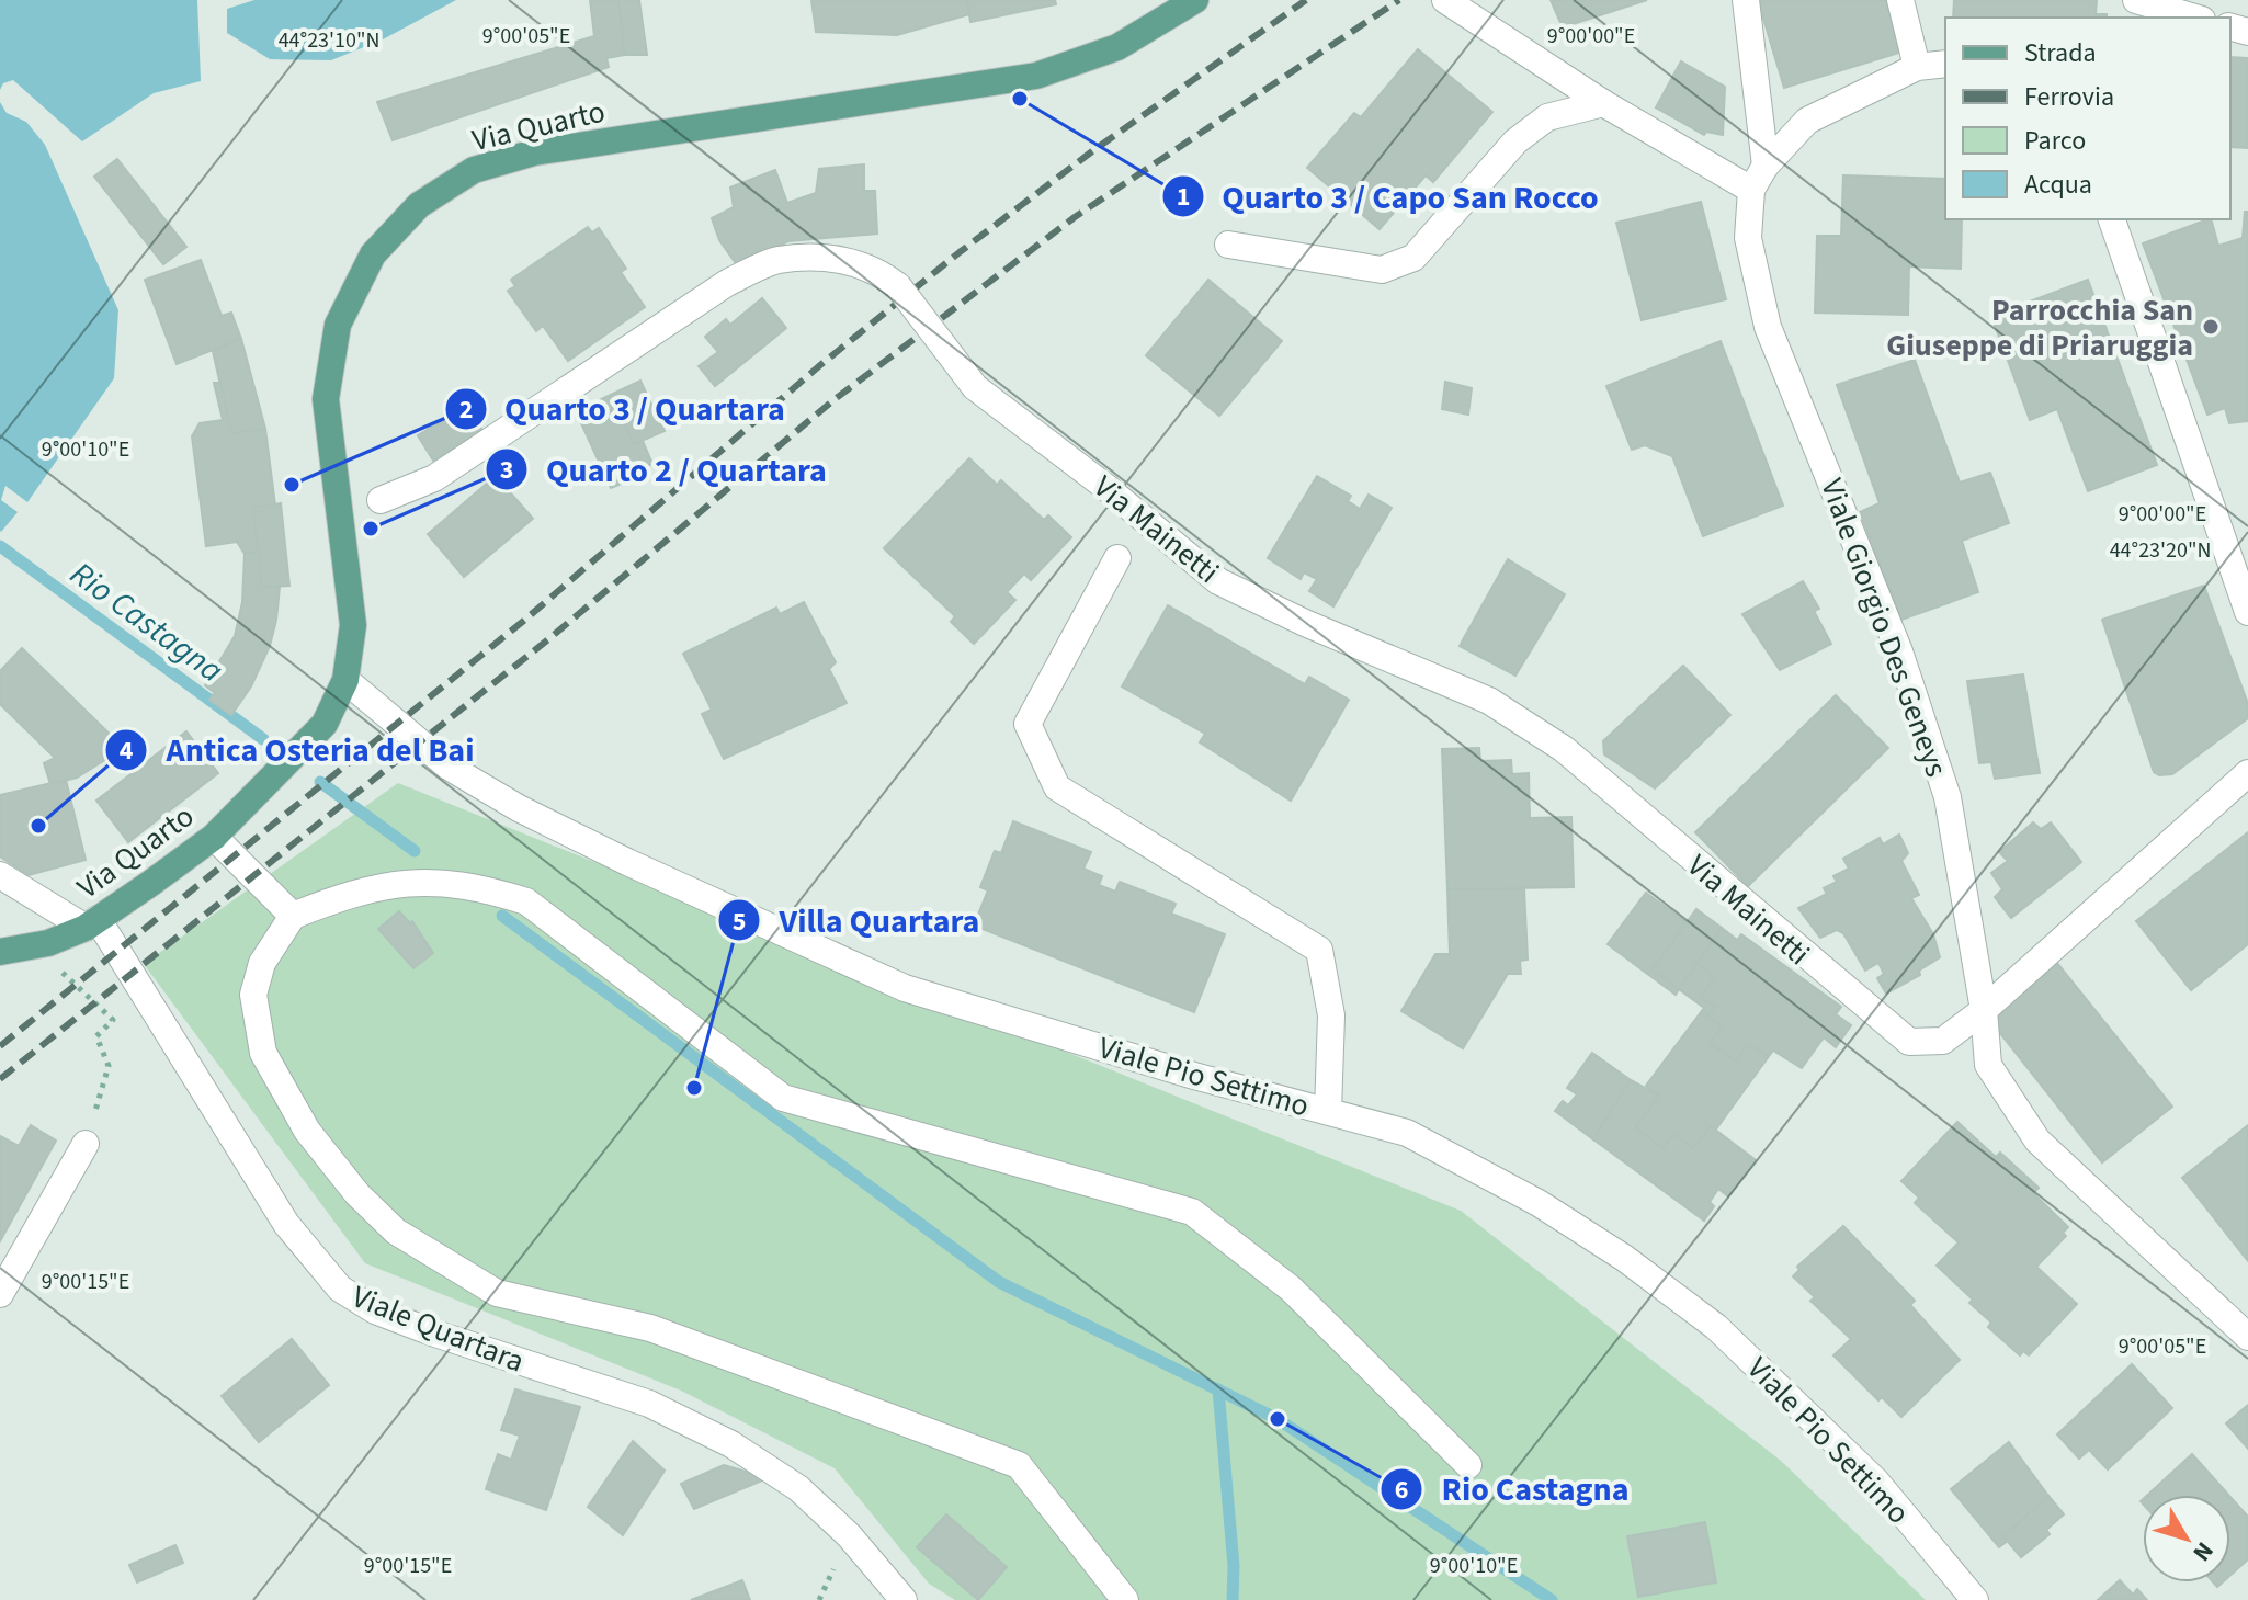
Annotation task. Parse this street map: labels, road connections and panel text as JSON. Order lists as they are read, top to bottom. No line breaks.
{"streets":{"main road":["Via Quarto"],"street":["Via Mainetti","Viale Giorgio Des Geneys","Viale Pio Settimo","Viale Quartara"]},"crossings":[["Via Quarto","Viale Pio Settimo"],["Via Quarto","Viale Quartara"],["Via Mainetti","Viale Giorgio Des Geneys"]],"water":["Rio Castagna"],"places":["Quarto 3 / Capo San Rocco","Parrocchia San Giuseppe di Priaruggia","Quarto 3 / Quartara","Quarto 2 / Quartara","Antica Osteria del Bai","Villa Quartara","Rio Castagna"],"legend":["Strada","Ferrovia","Parco","Acqua"],"north":"bottom right","coordinates":["9°00'05\"E","9°00'00\"E","44°23'10\"N","9°00'10\"E","44°23'20\"N","9°00'15\"E"]}
